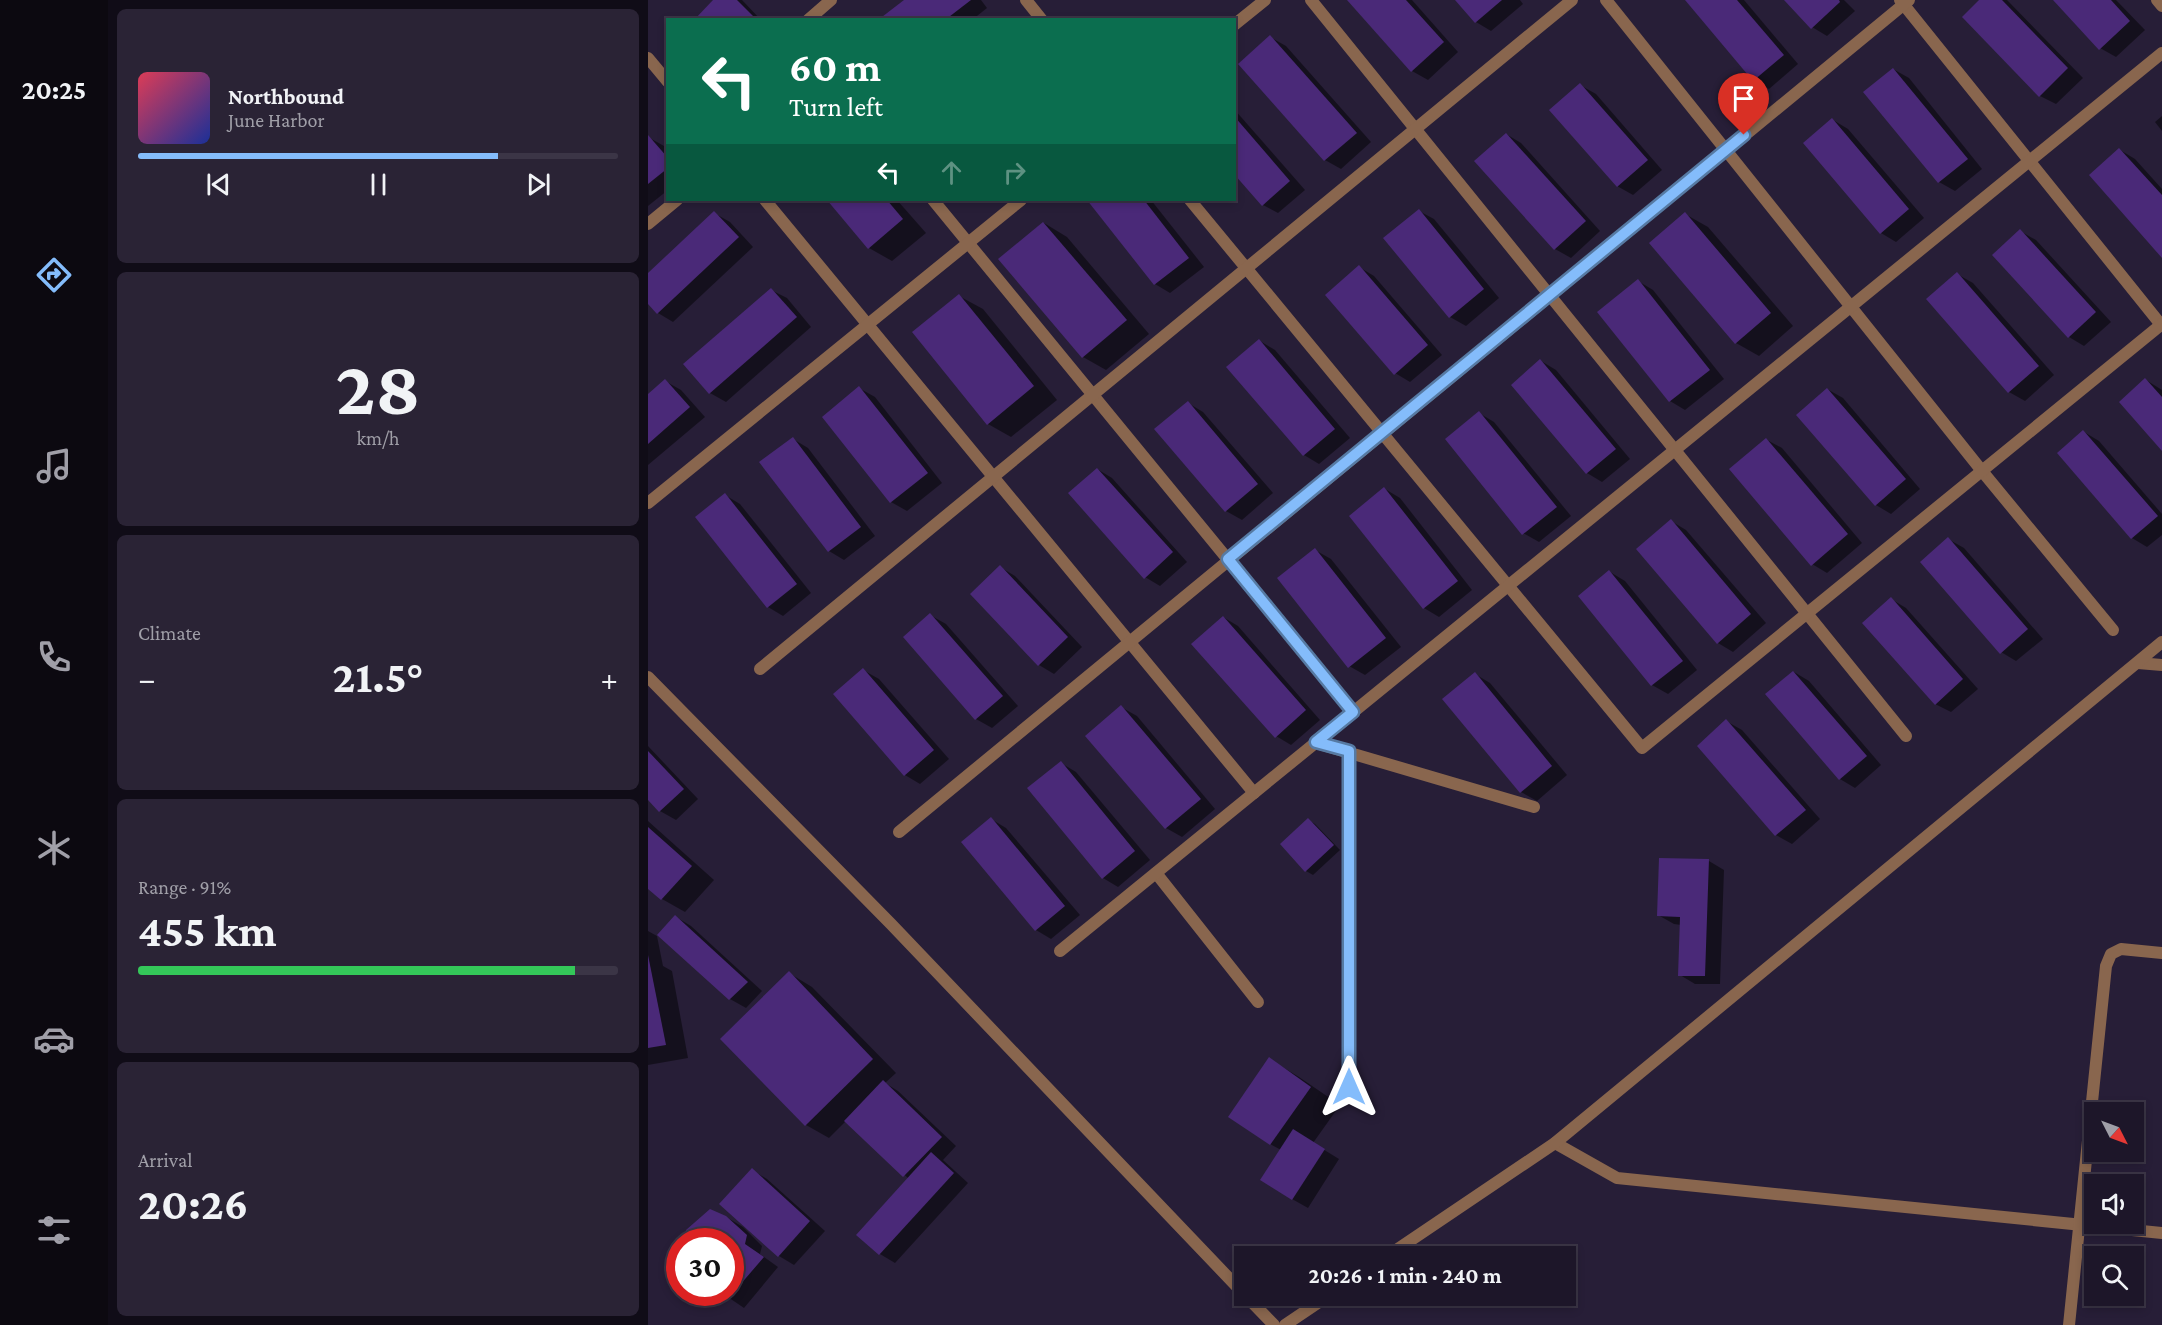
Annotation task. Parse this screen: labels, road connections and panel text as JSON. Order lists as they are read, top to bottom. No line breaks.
{"north":"bottom right","page":{"tabs":"20:25","turn":["60 m","Turn left"],"song":["Northbound","June Harbor"],"tile":[["28","km/h"],"Climate",["Range · 91%","455 km"],["Arrival","20:26"]],"heat":["−","21.5°","+"],"limit":"30","trip":"20:26 · 1 min · 240 m"}}
